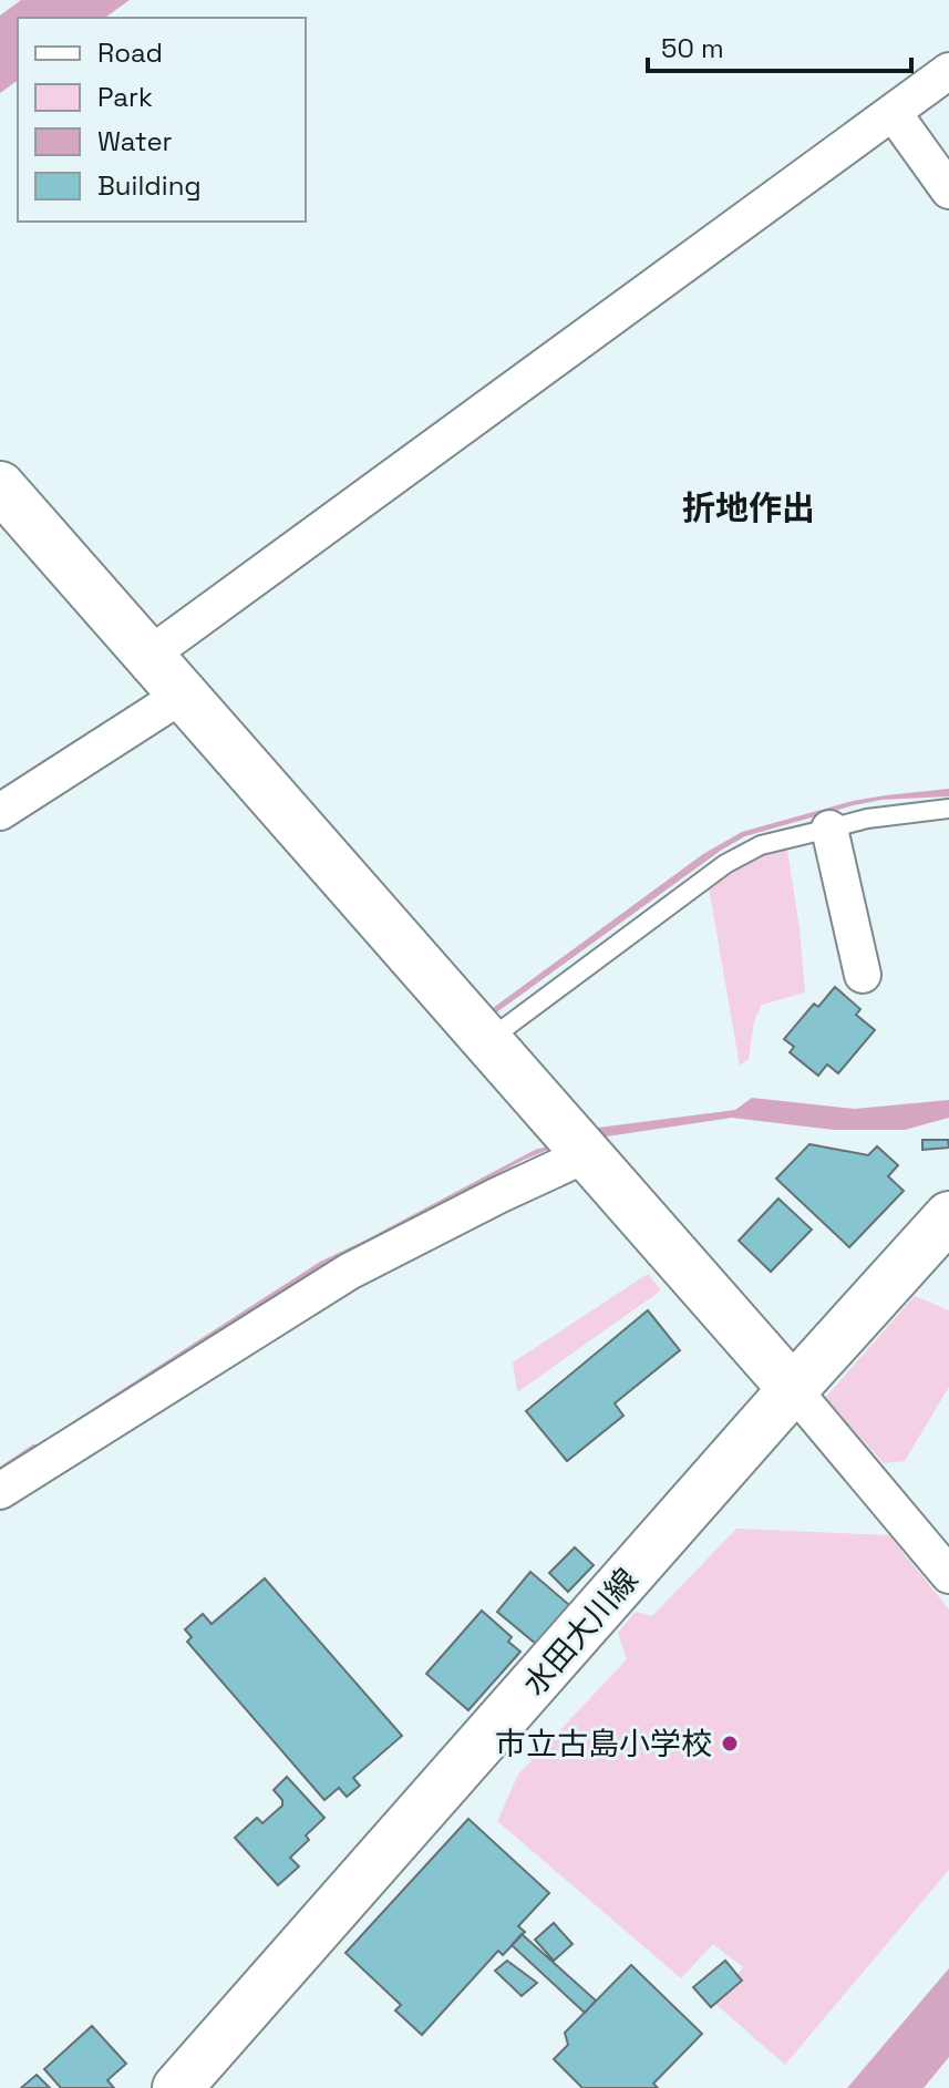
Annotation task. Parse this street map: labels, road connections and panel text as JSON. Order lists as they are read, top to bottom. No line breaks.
{"streets":{"street":["水田大川線"]},"districts":["折地作出"],"places":["市立古島小学校"],"legend":["Road","Park","Water","Building"],"scale_bar":"50 m"}
